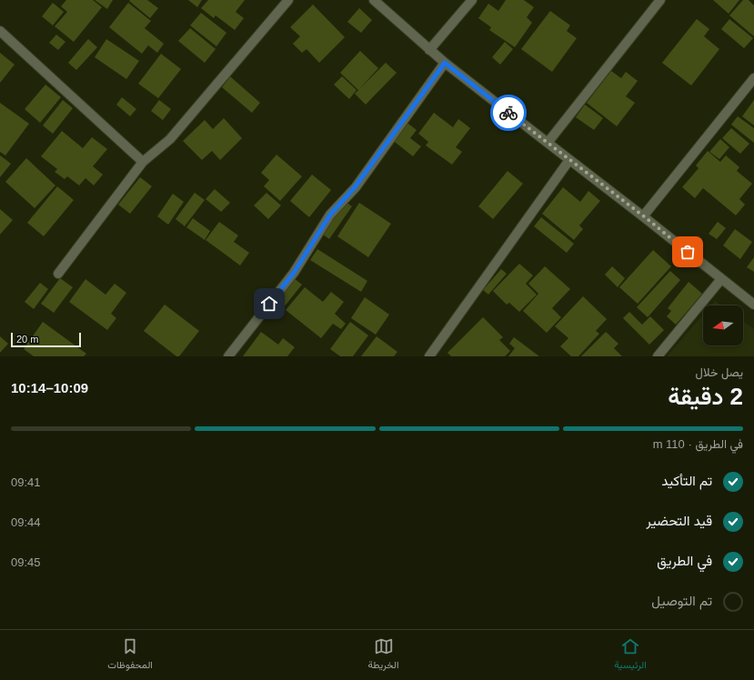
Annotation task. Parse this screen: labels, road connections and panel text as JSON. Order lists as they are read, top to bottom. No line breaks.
{"scale_bar":"20 m","north":"left","page":{"scale":"20 m","heading":["2 دقيقة","يصل خلال","10:09–10:14"],"bar":"في الطريق · 110 m","list":[["تم التأكيد","09:41"],["قيد التحضير","09:44"],["في الطريق","09:45"],"تم التوصيل"],"tabs":["الرئيسية","الخريطة","المحفوظات"]}}
